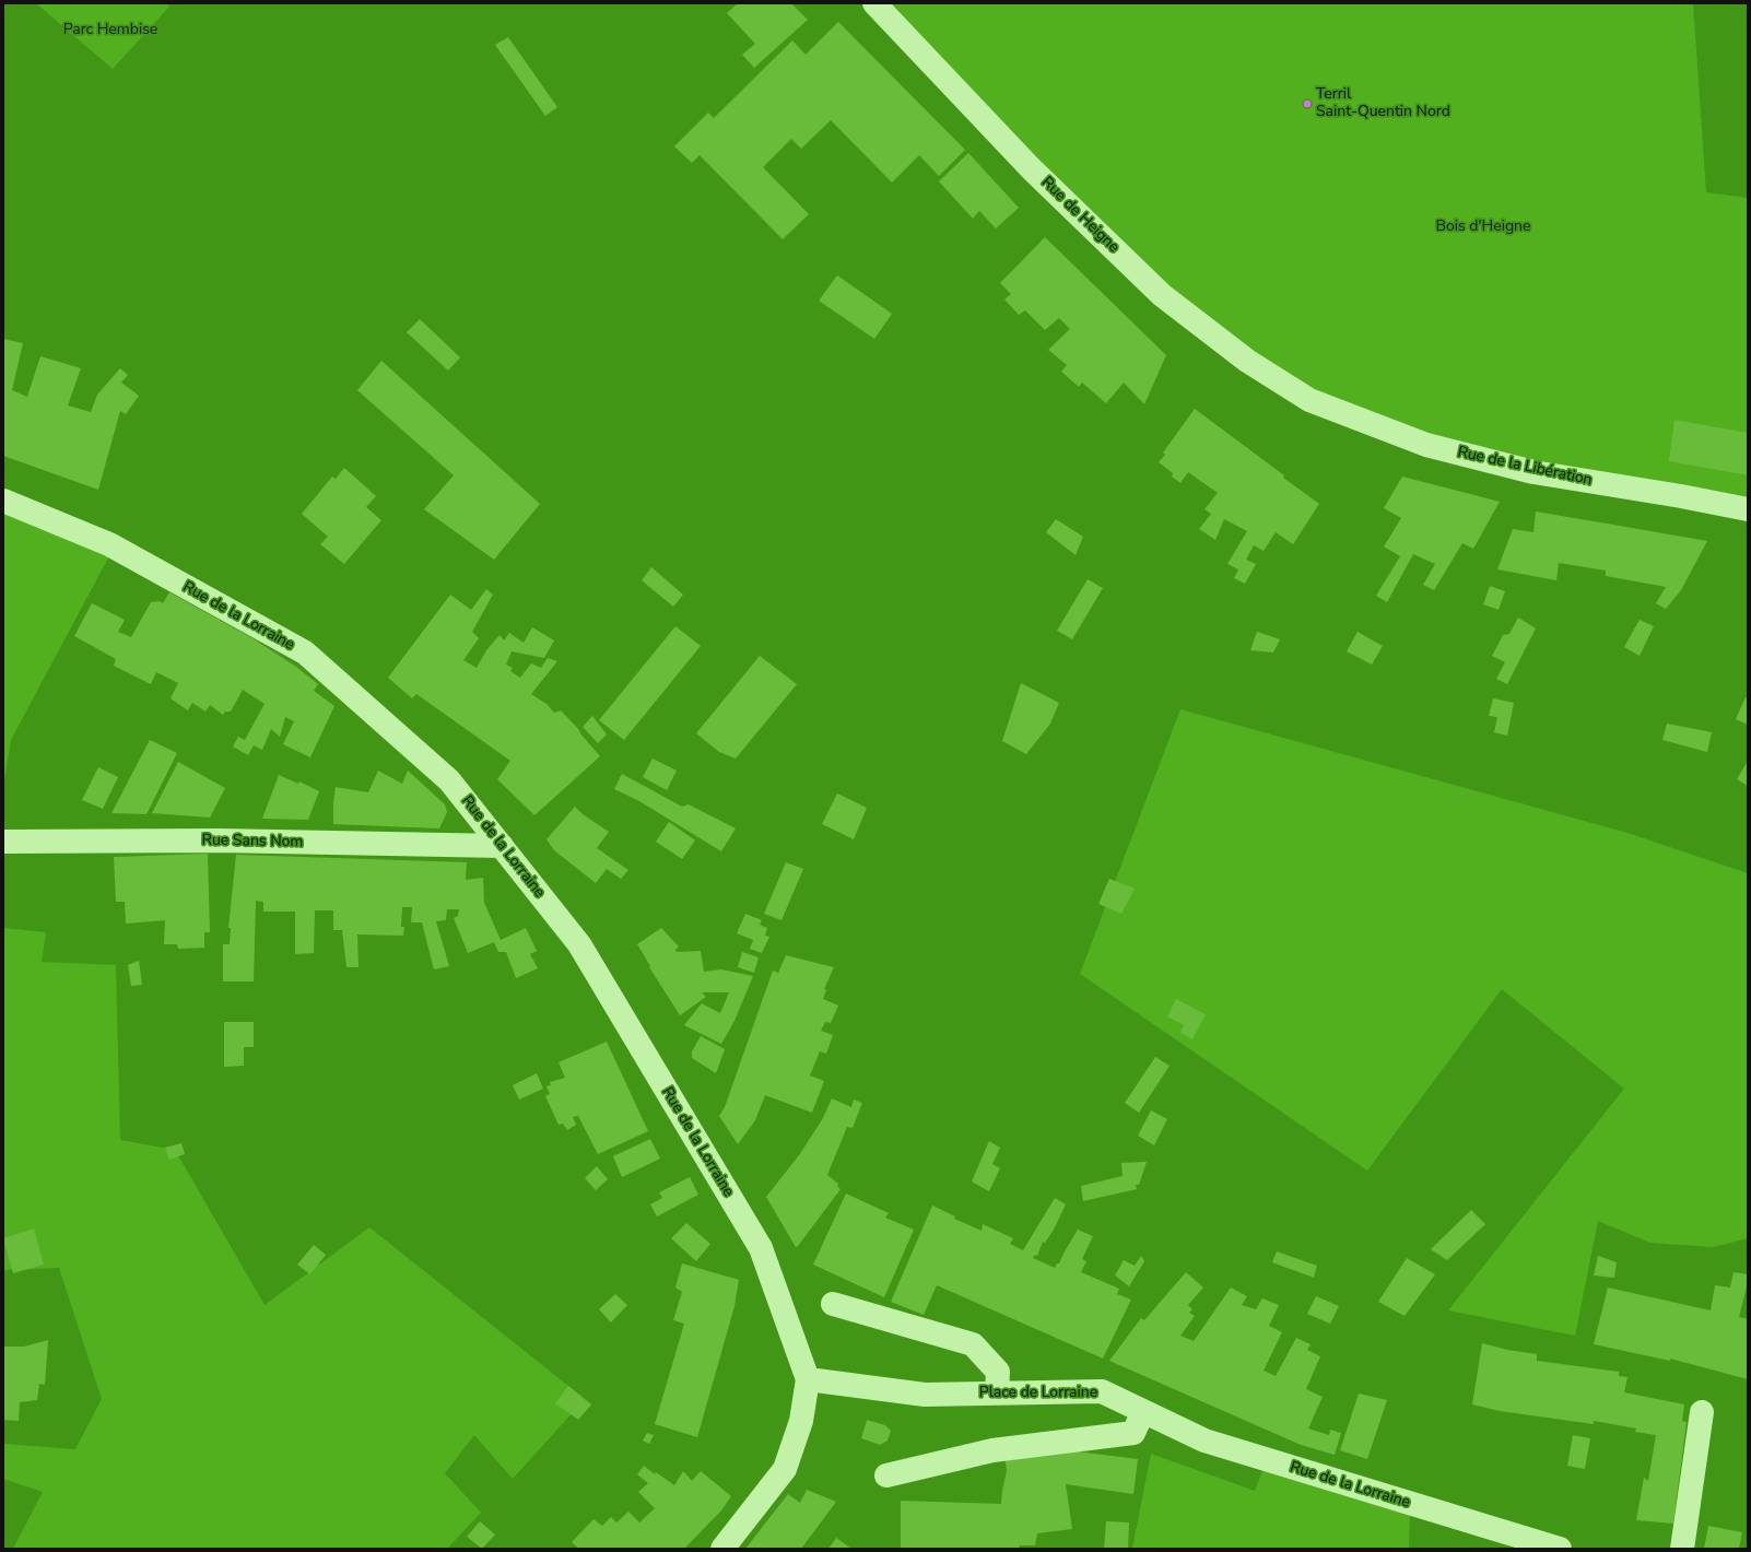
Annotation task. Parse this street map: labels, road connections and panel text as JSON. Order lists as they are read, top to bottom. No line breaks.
{"streets":{"street":["Rue de Heigne","Rue de la Libération","Rue de la Lorraine","Rue Sans Nom","Place de Lorraine"]},"crossings":[["Rue de Heigne","Rue de la Libération"],["Rue de la Lorraine","Rue Sans Nom"],["Rue de la Lorraine","Place de Lorraine"]],"parks":["Parc Hembise","Bois d'Heigne"],"places":["Terril Saint-Quentin Nord"]}
